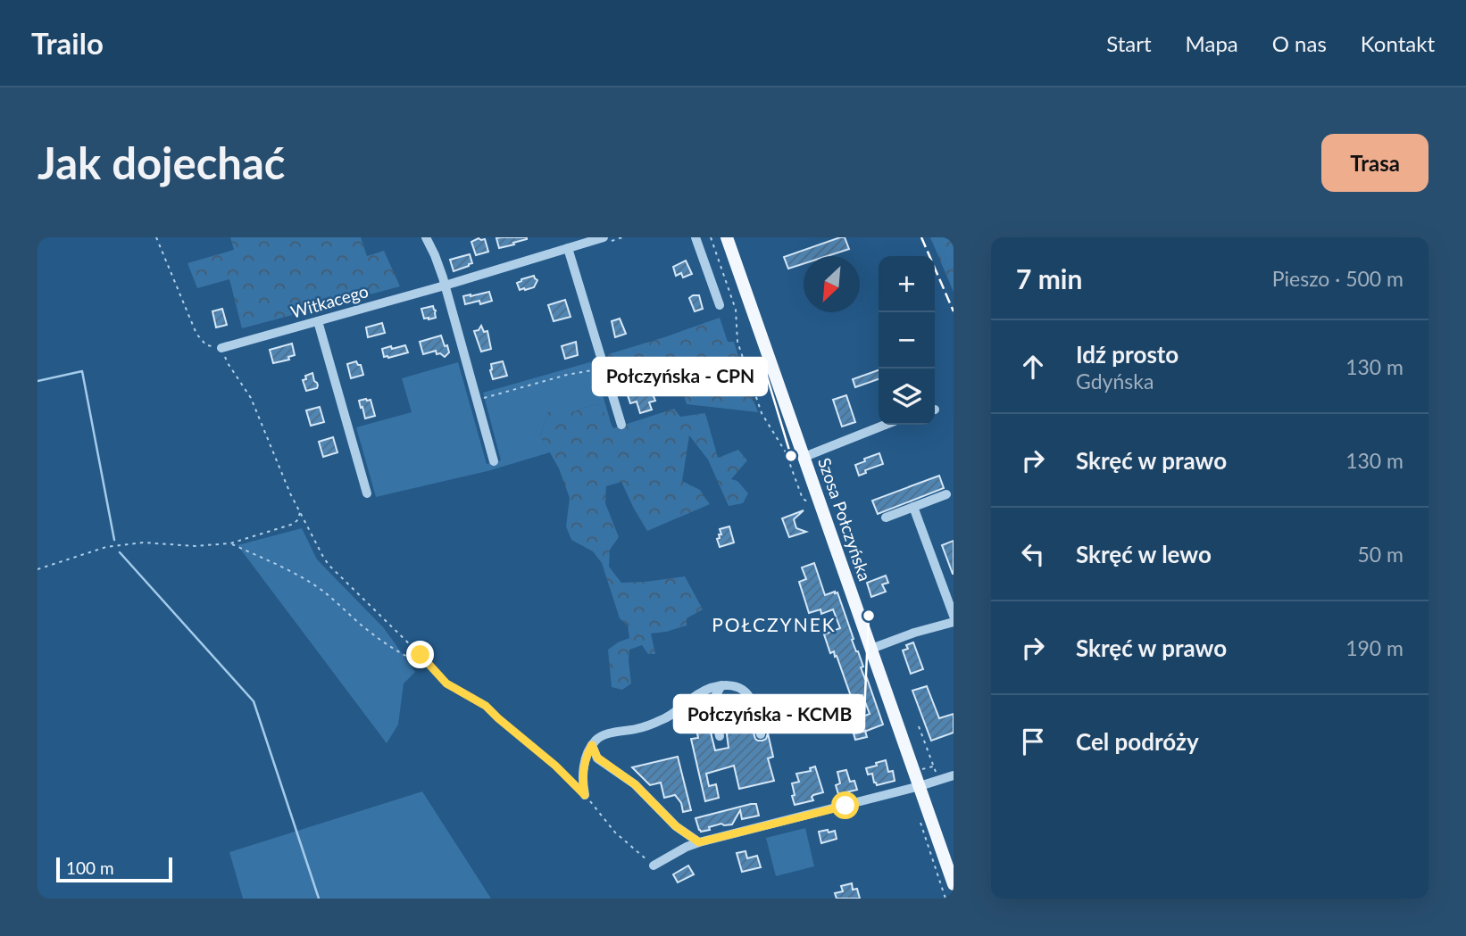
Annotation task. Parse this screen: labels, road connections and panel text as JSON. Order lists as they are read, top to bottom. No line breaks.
{"streets":{"main road":["Szosa Połczyńska"],"street":["Witkacego"]},"districts":["POŁCZYNEK"],"places":["Połczyńska - CPN","Połczyńska - KCMB"],"scale_bar":"100 m","north":"bottom left","page":{"header":"Trailo","nav":["Start","Mapa","O nas","Kontakt"],"buttons":"Trasa","title":"Jak dojechać","heading":["7 min","Pieszo · 500 m"],"map_buttons":["+","−"],"list":[["Idź prosto","Gdyńska","130 m"],["Skręć w prawo","130 m"],["Skręć w lewo","50 m"],["Skręć w prawo","190 m"],"Cel podróży"],"scale":"100 m"}}
